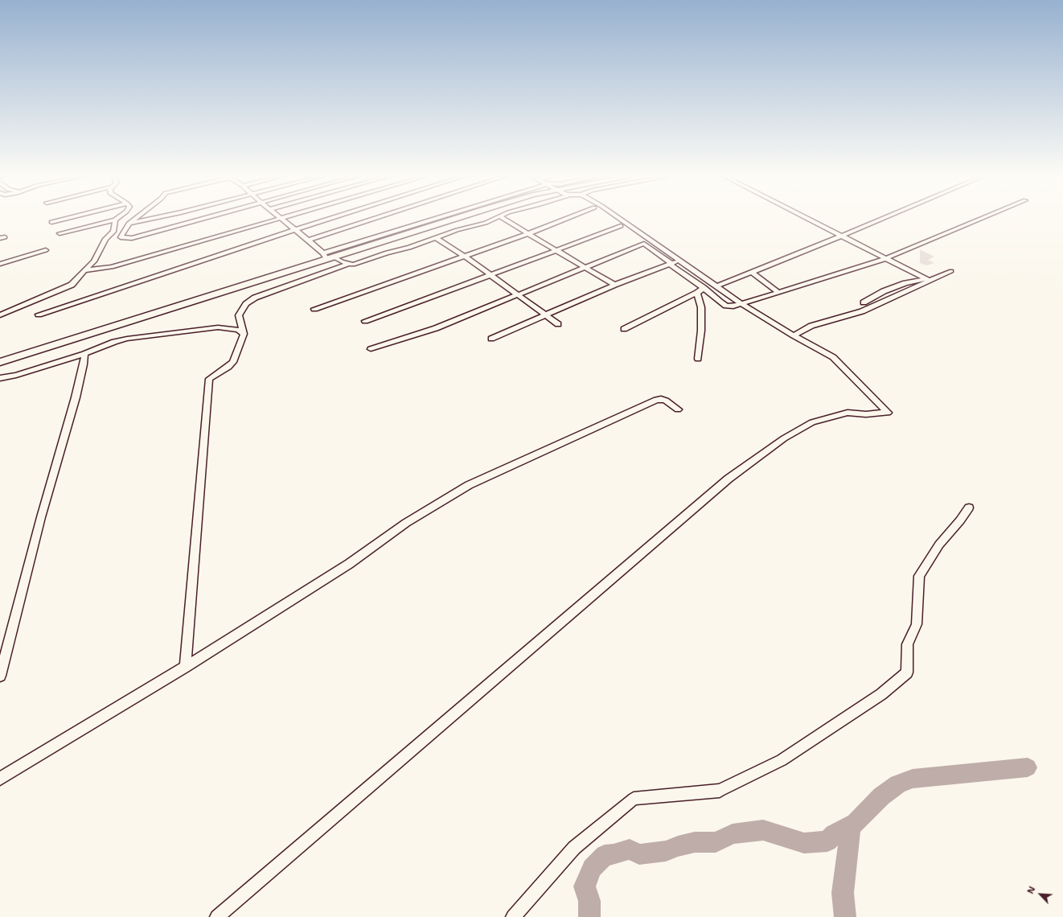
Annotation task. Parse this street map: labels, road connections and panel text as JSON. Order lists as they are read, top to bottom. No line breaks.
{"north":"top left"}
